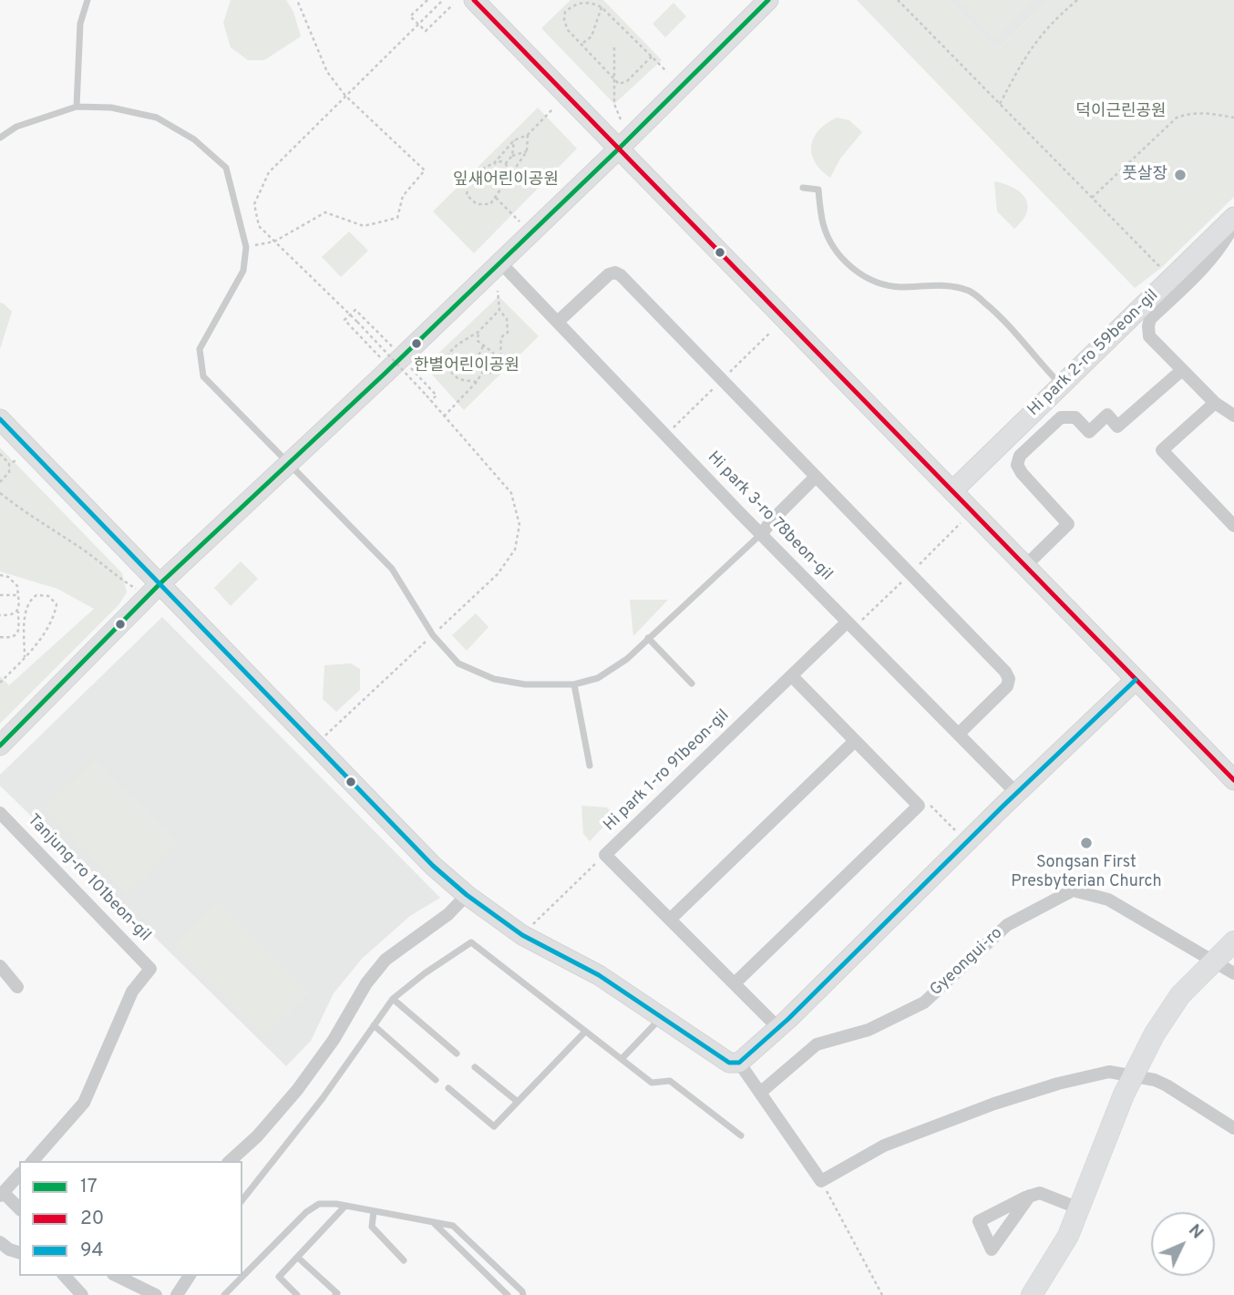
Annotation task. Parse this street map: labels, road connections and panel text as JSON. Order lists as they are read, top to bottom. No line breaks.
{"streets":{"street":["Hi park 2-ro 59beon-gil","Hi park 3-ro 78beon-gil","Hi park 1-ro 91beon-gil","Tanjung-ro 101beon-gil","Gyeongui-ro"]},"crossings":[["Hi park 3-ro 78beon-gil","Hi park 1-ro 91beon-gil"]],"parks":["덕이근린공원","잎새어린이공원","한별어린이공원"],"places":["풋살장","Songsan First Presbyterian Church"],"lines":["transit line 17","transit line 20","transit line 94"],"legend":["17","20","94"],"north":"top right"}
